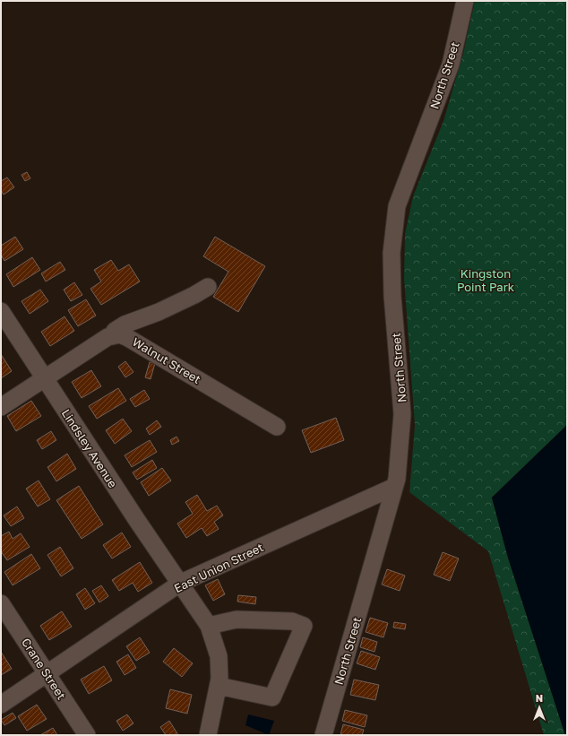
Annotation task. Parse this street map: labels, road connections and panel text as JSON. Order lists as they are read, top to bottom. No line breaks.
{"streets":{"street":["North Street","Walnut Street","Lindsley Avenue","East Union Street","Crane Street"]},"crossings":[["North Street","East Union Street"],["Lindsley Avenue","East Union Street"],["East Union Street","Crane Street"]],"parks":["Kingston Point Park"],"north":"top"}
